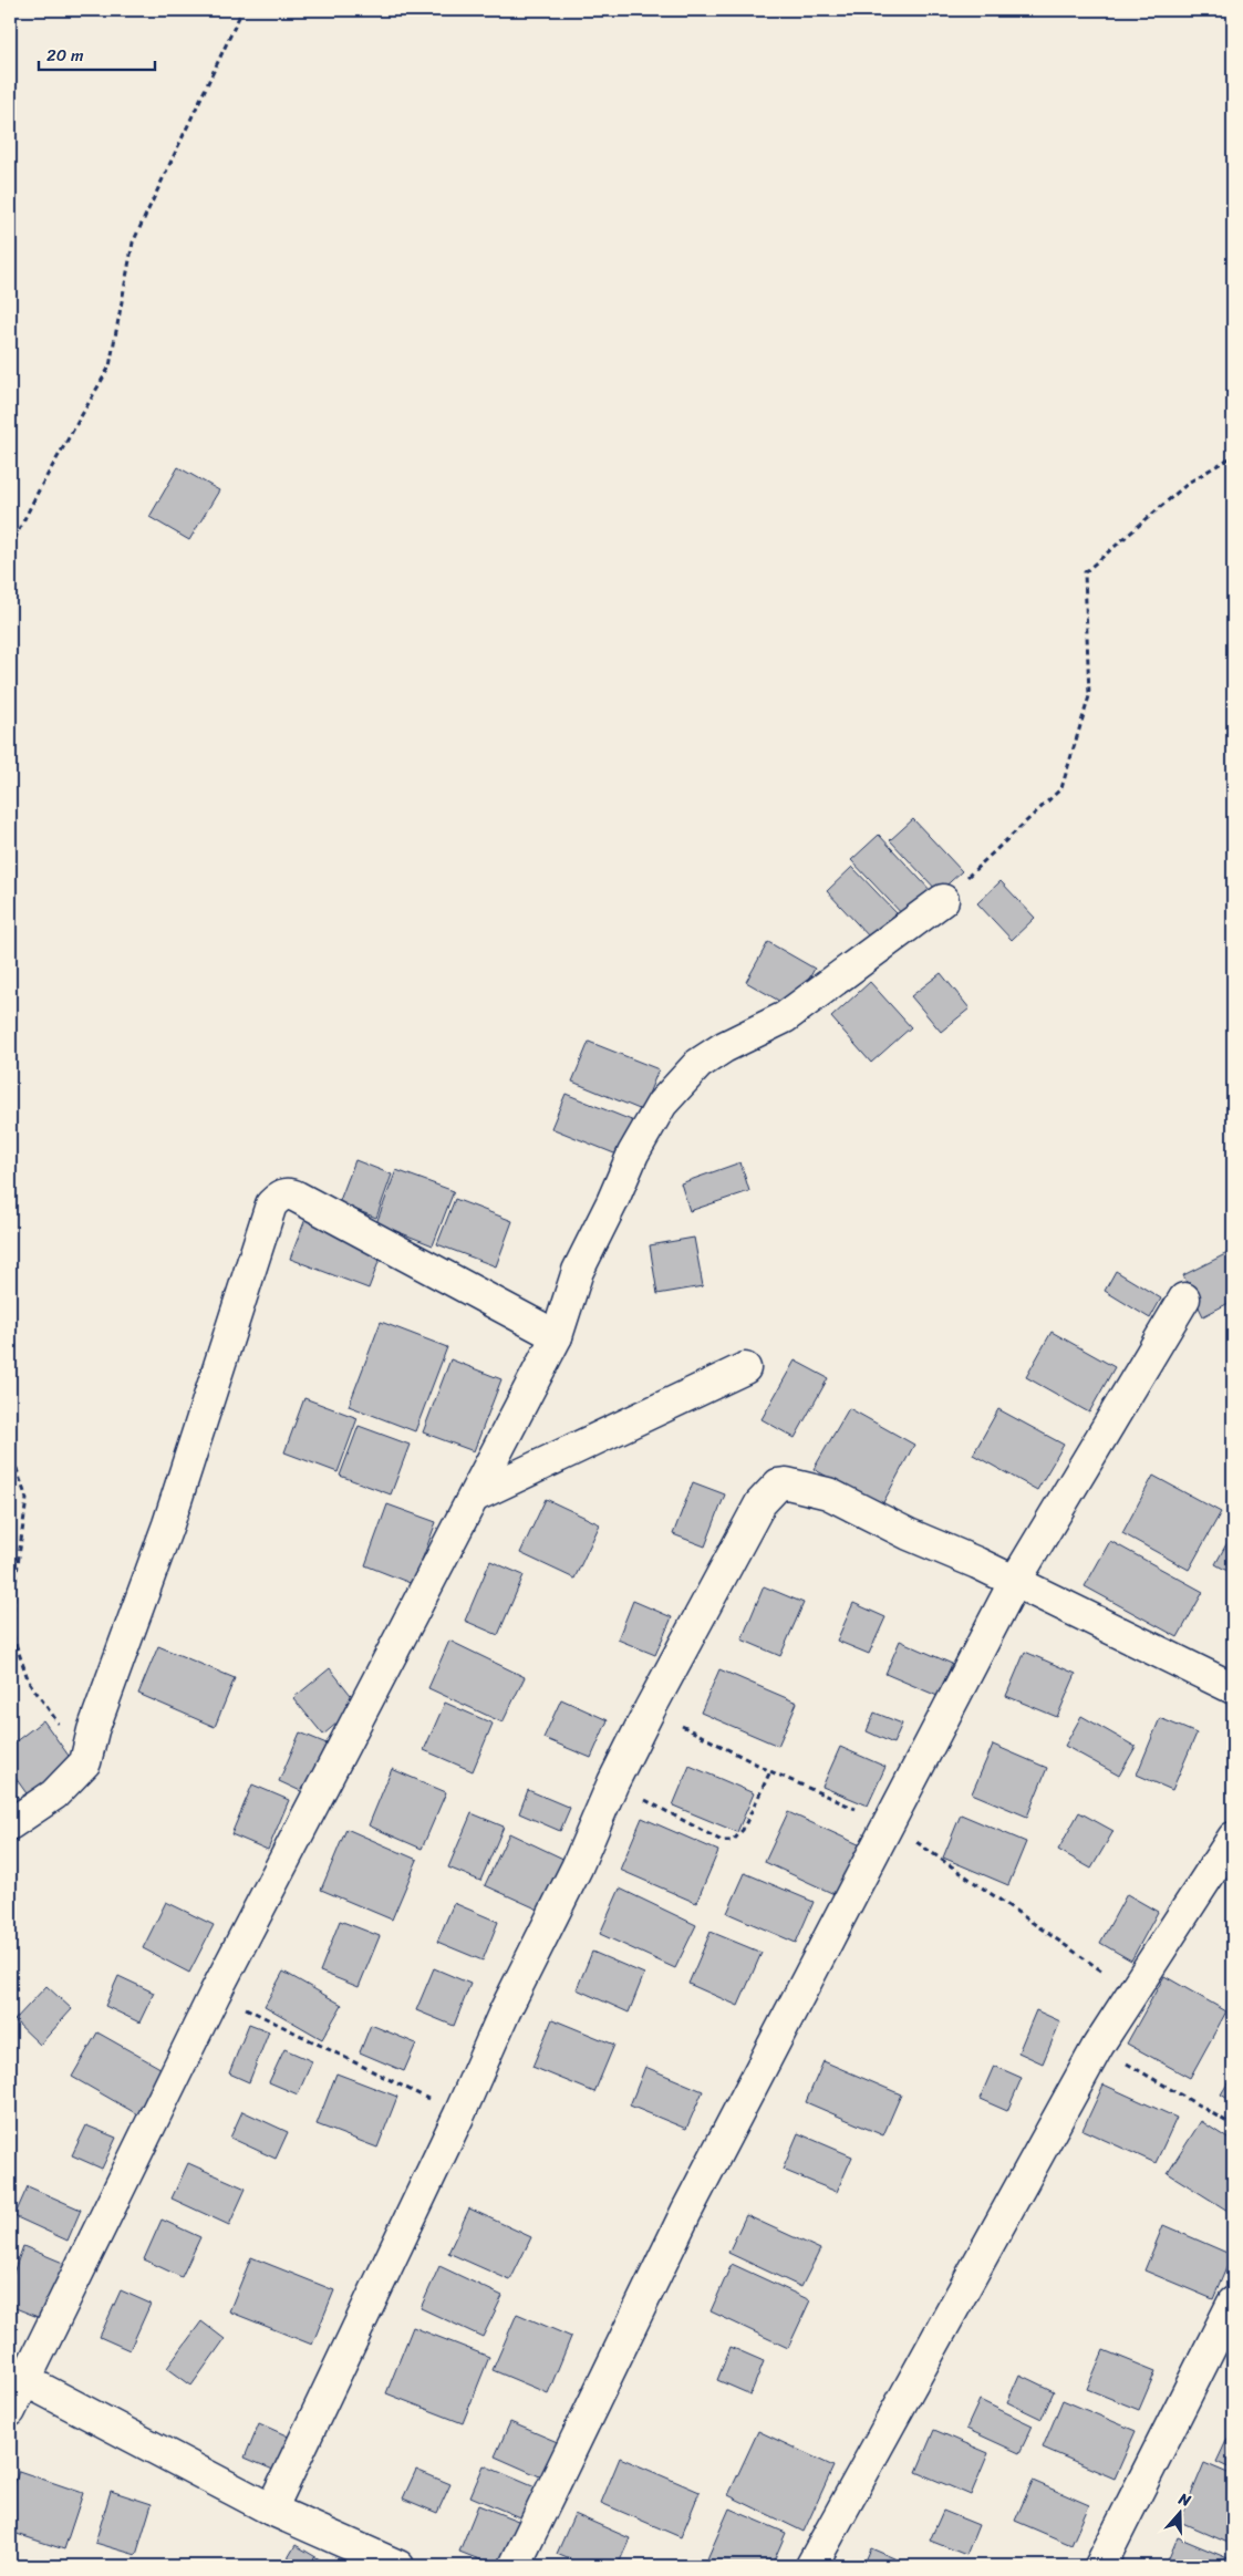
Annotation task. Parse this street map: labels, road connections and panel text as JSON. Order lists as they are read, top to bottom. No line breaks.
{"scale_bar":"20 m","north":"top"}
